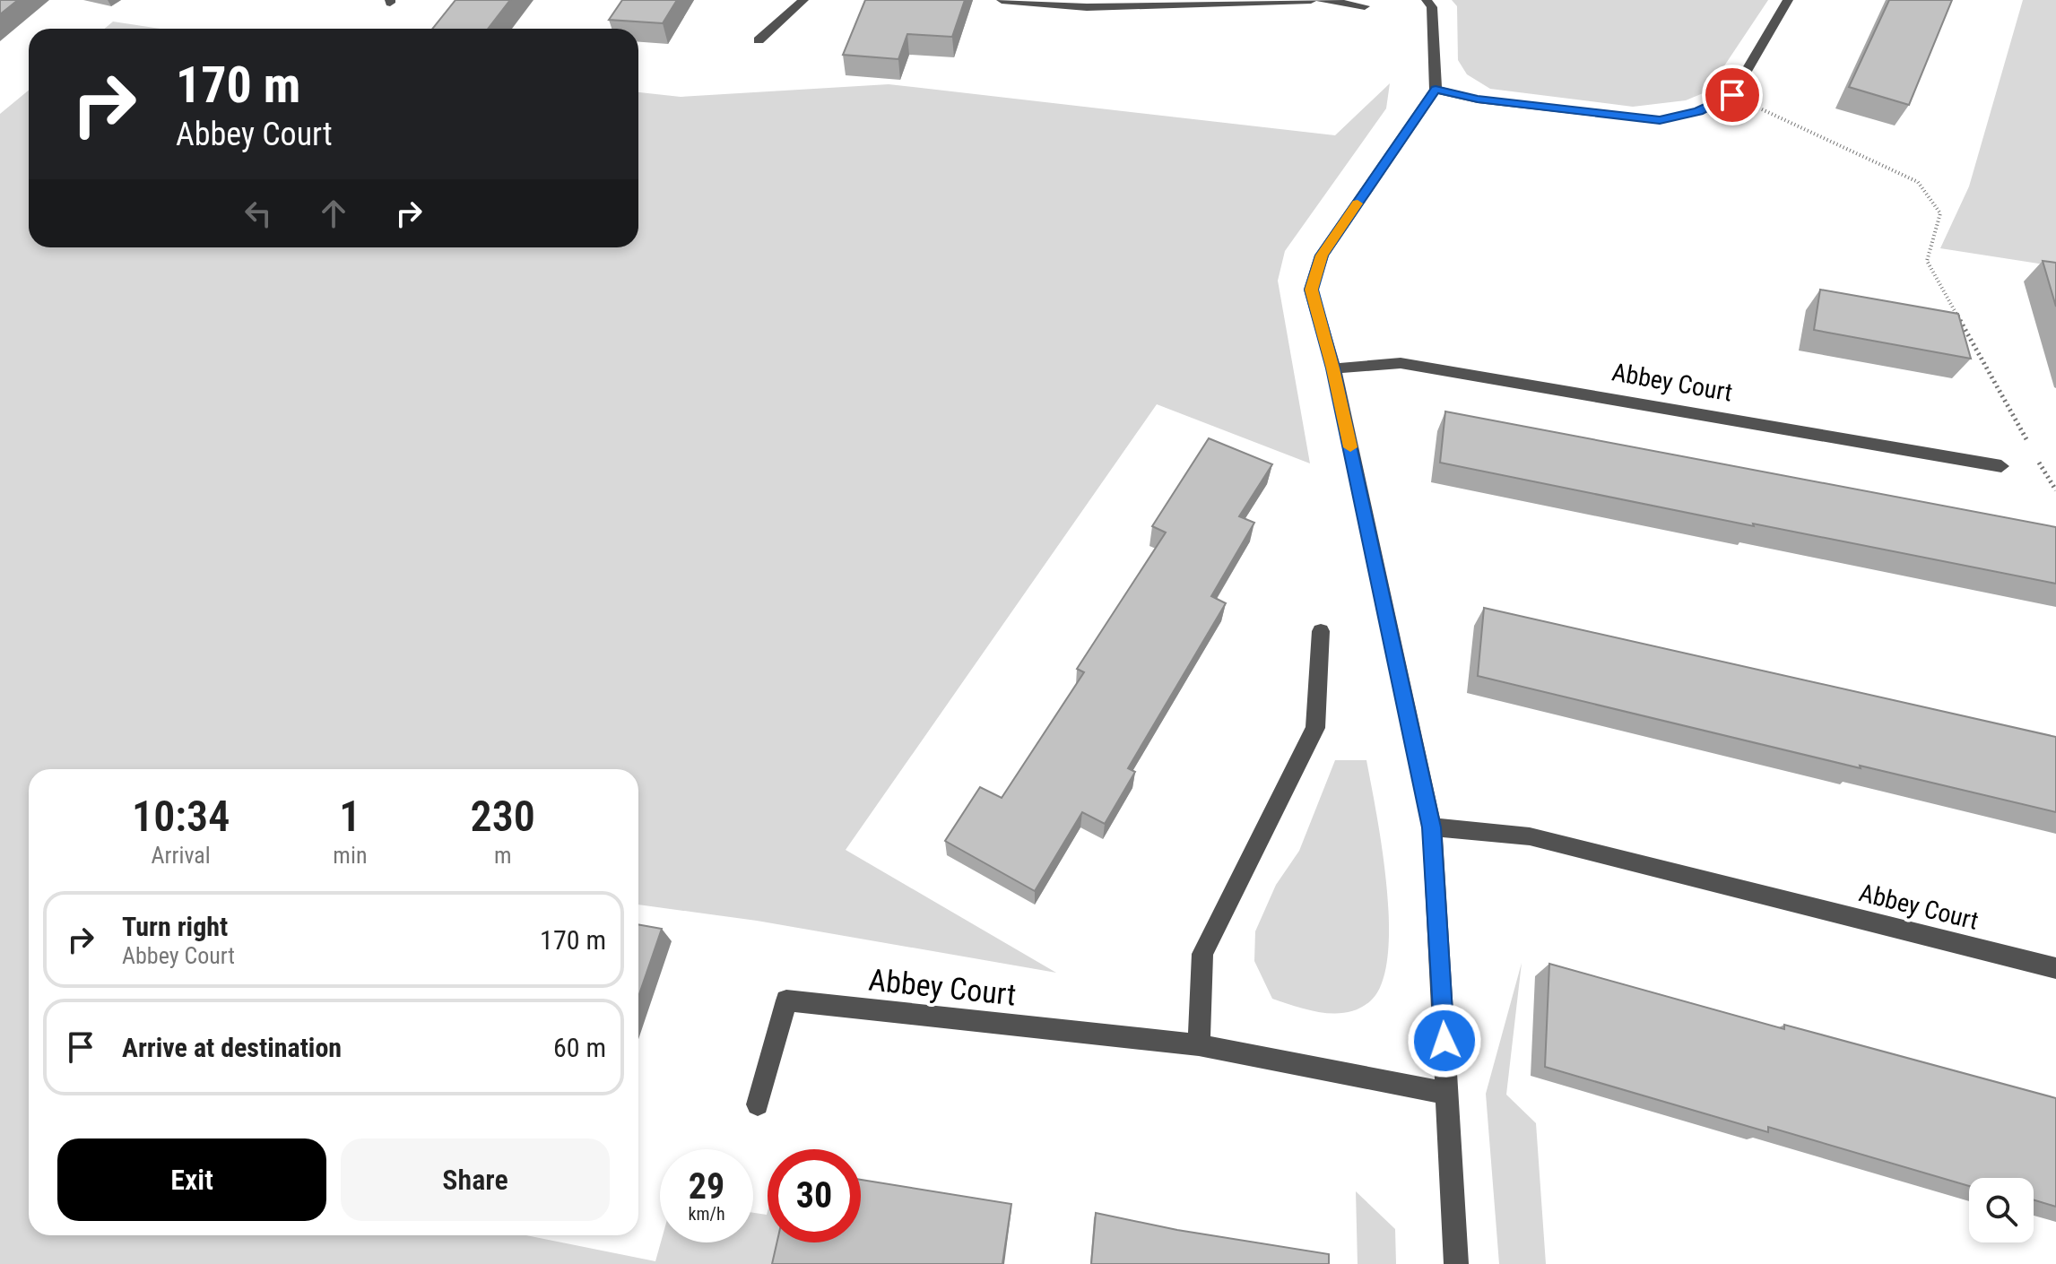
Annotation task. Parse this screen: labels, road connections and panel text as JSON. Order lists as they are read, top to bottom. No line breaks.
{"streets":{"street":["Abbey Court"]},"page":{"turn":["170 m","Abbey Court"],"eta":["10:34","Arrival","1","min","230","m"],"list":[{"name":"Turn right","note":"Abbey Court","value":"170 m"},{"name":"Arrive at destination","value":"60 m"}],"buttons":["Exit","Share"],"speed":"29 km/h","limit":"30"}}
